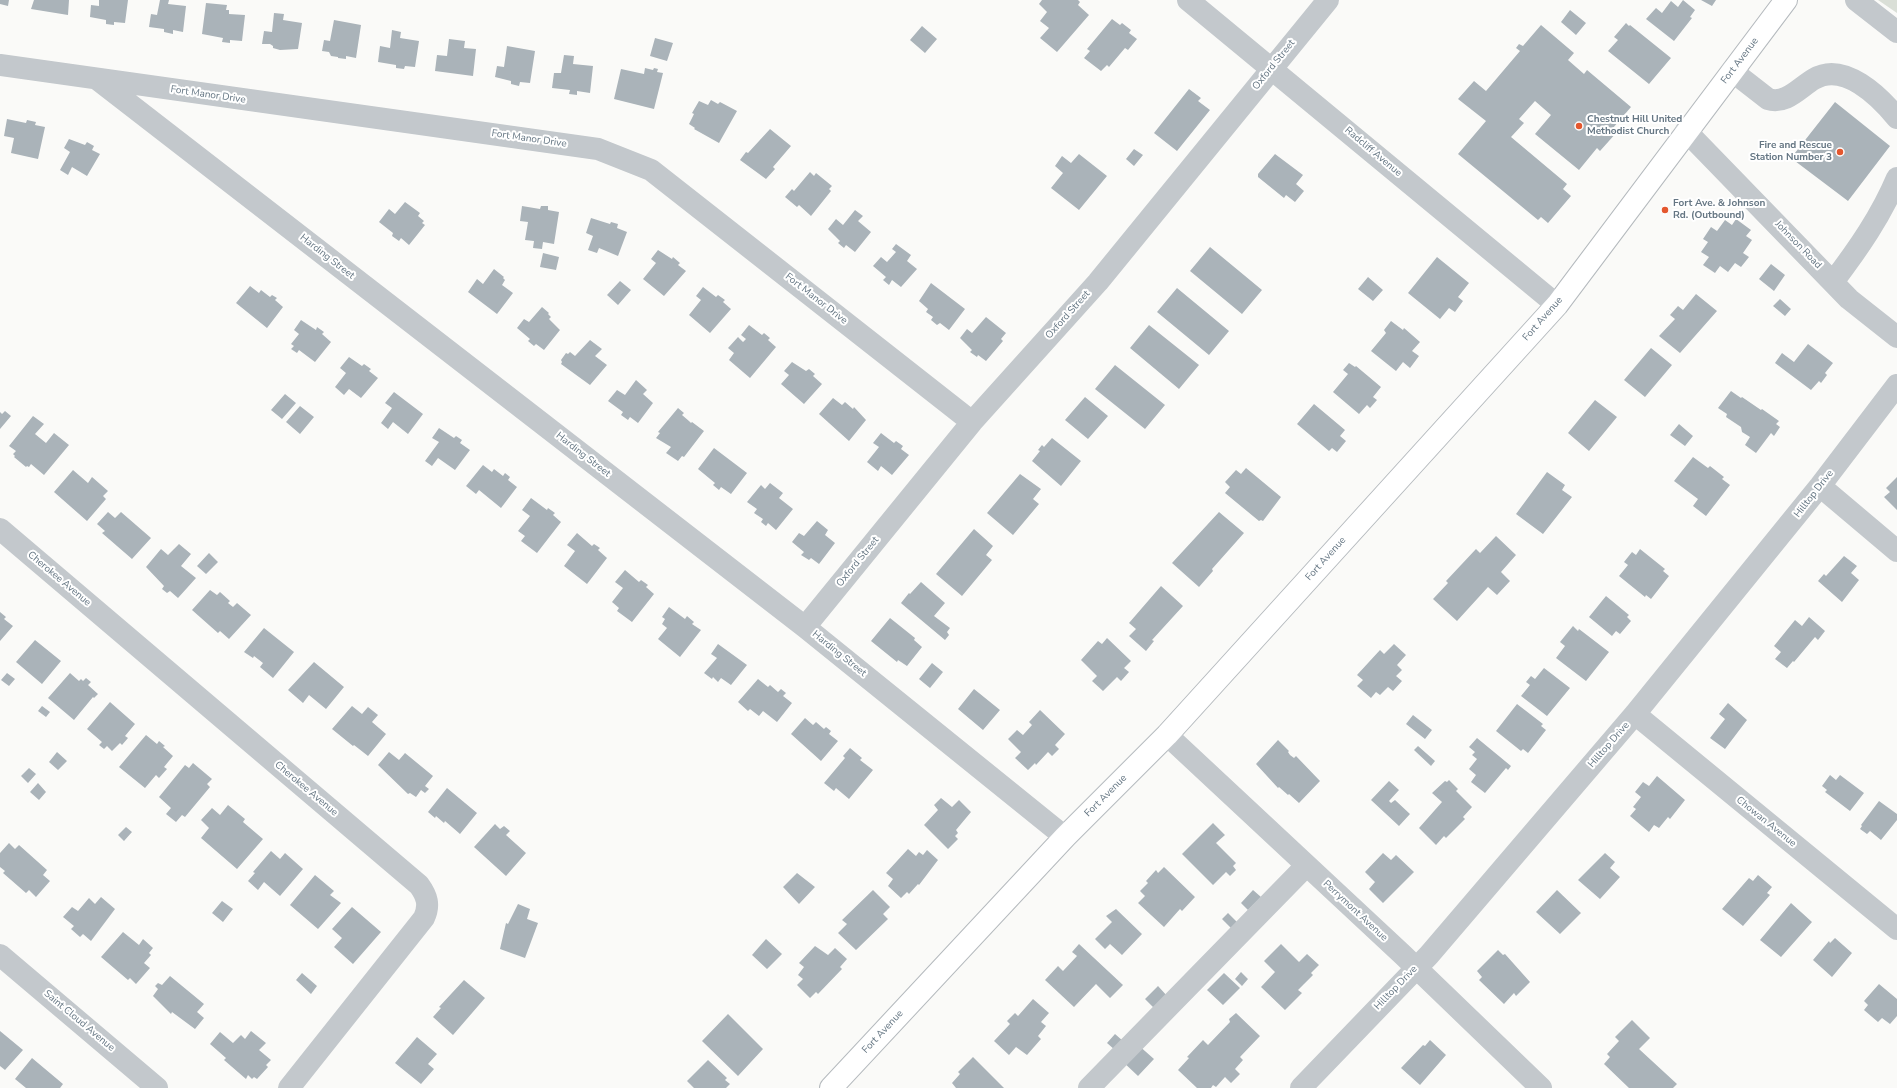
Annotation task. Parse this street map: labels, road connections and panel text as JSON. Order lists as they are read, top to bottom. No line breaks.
{"streets":{"main road":["Fort Avenue"],"street":["Oxford Street","Fort Manor Drive","Radcliff Avenue","Johnson Road","Harding Street","Hilltop Drive","Cherokee Avenue","Chowan Avenue","Perrymont Avenue","Saint Cloud Avenue"]},"crossings":[["Fort Avenue","Radcliff Avenue"],["Fort Avenue","Johnson Road"],["Fort Avenue","Harding Street"],["Fort Avenue","Perrymont Avenue"],["Oxford Street","Fort Manor Drive"],["Oxford Street","Radcliff Avenue"],["Oxford Street","Harding Street"],["Fort Manor Drive","Harding Street"],["Hilltop Drive","Chowan Avenue"],["Hilltop Drive","Perrymont Avenue"]],"places":["Chestnut Hill United Methodist Church","Fire and Rescue Station Number 3","Fort Ave. & Johnson Rd. (Outbound)"]}
